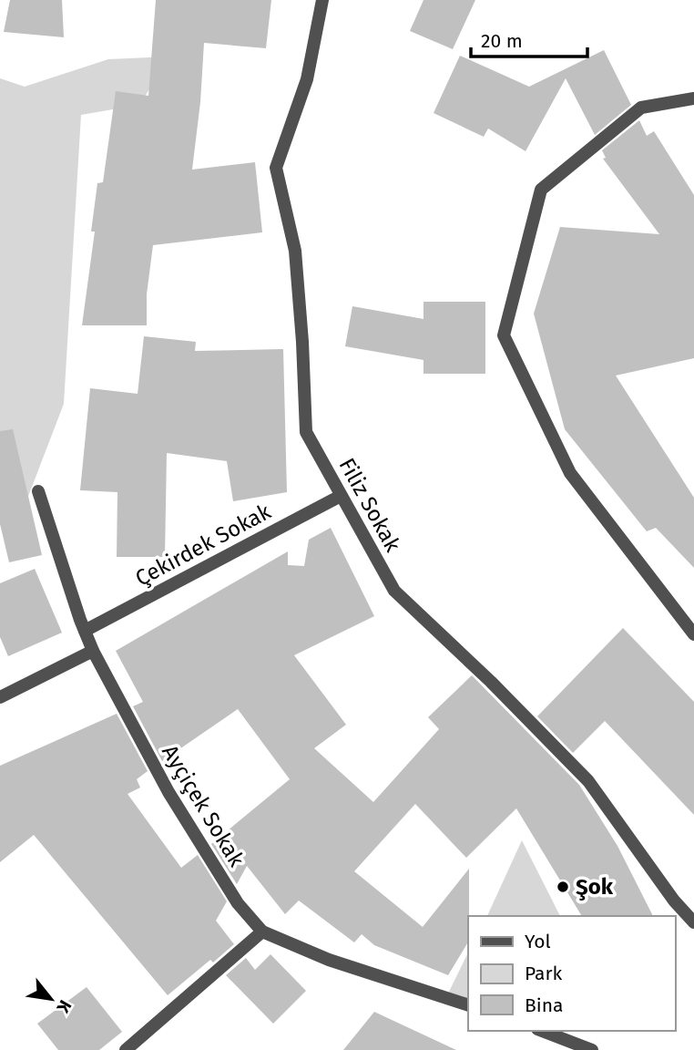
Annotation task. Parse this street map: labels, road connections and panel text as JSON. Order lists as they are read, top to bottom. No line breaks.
{"streets":{"street":["Filiz Sokak","Çekirdek Sokak","Ayçiçek Sokak"]},"crossings":[["Filiz Sokak","Çekirdek Sokak"],["Çekirdek Sokak","Ayçiçek Sokak"]],"places":["Şok"],"legend":["Yol","Park","Bina"],"scale_bar":"20 m","north":"bottom right"}
